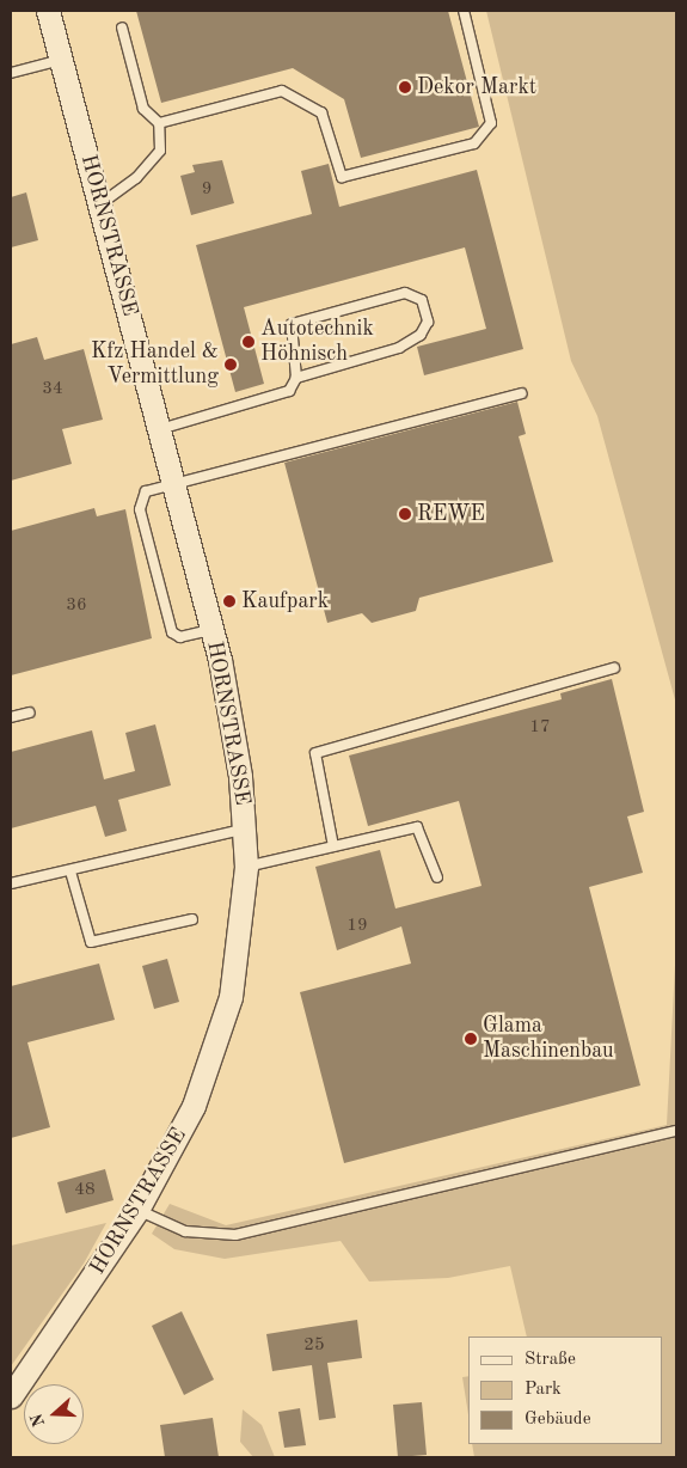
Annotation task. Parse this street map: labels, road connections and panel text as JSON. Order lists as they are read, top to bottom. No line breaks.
{"streets":{"street":["HORNSTRASSE"]},"places":["Dekor Markt","Autotechnik Höhnisch","Kfz Handel & Vermittlung","REWE","Kaufpark","Glama Maschinenbau"],"house_numbers":["9","34","36","17","19","48","25"],"legend":["Straße","Park","Gebäude"],"north":"left"}
